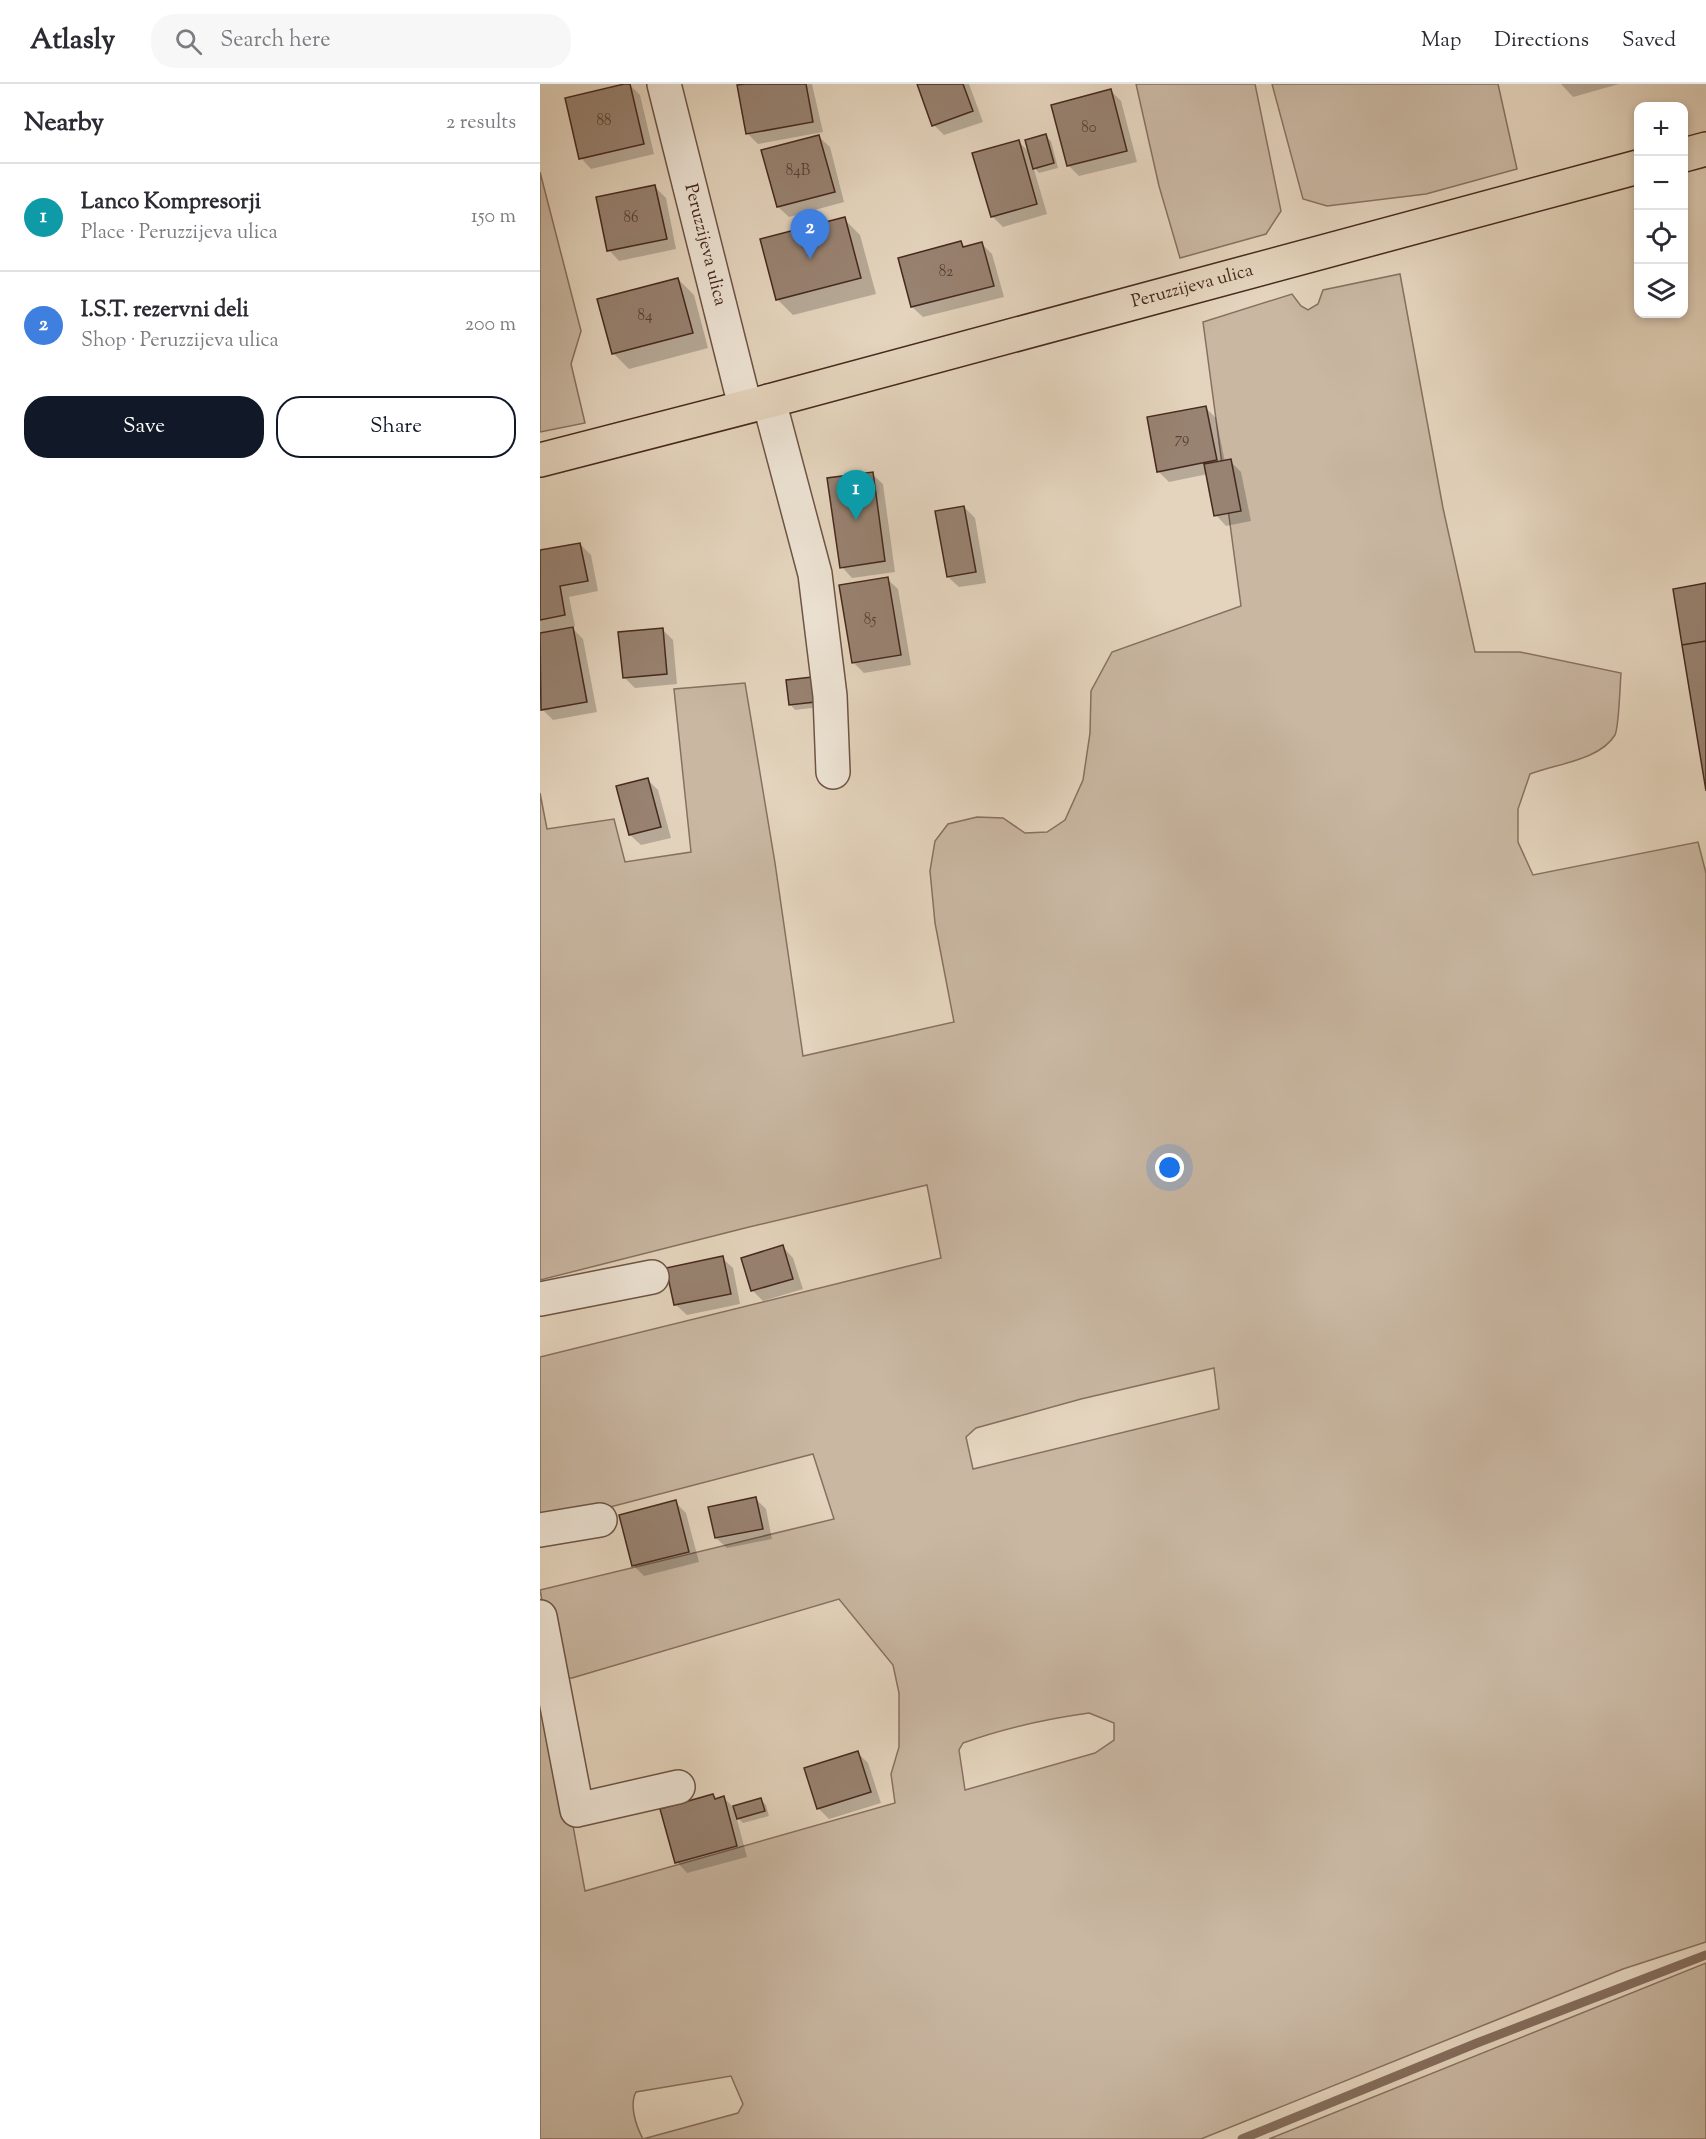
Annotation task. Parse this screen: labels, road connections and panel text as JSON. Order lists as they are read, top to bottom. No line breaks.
{"streets":{"main road":["Peruzzijeva ulica"]},"house_numbers":["88","80","84B","86","82","84","79","85"],"page":{"header":"Atlasly","search":"Search here","nav":["Map","Directions","Saved"],"heading":["Nearby","2 results"],"map_buttons":["+","−"],"list":[{"mark":"1","name":"Lanco Kompresorji","note":"Place · Peruzzijeva ulica","value":"150 m"},{"mark":"2","name":"I.S.T. rezervni deli","note":"Shop · Peruzzijeva ulica","value":"200 m"}],"pins":["2","1"],"buttons":["Save","Share"]}}
